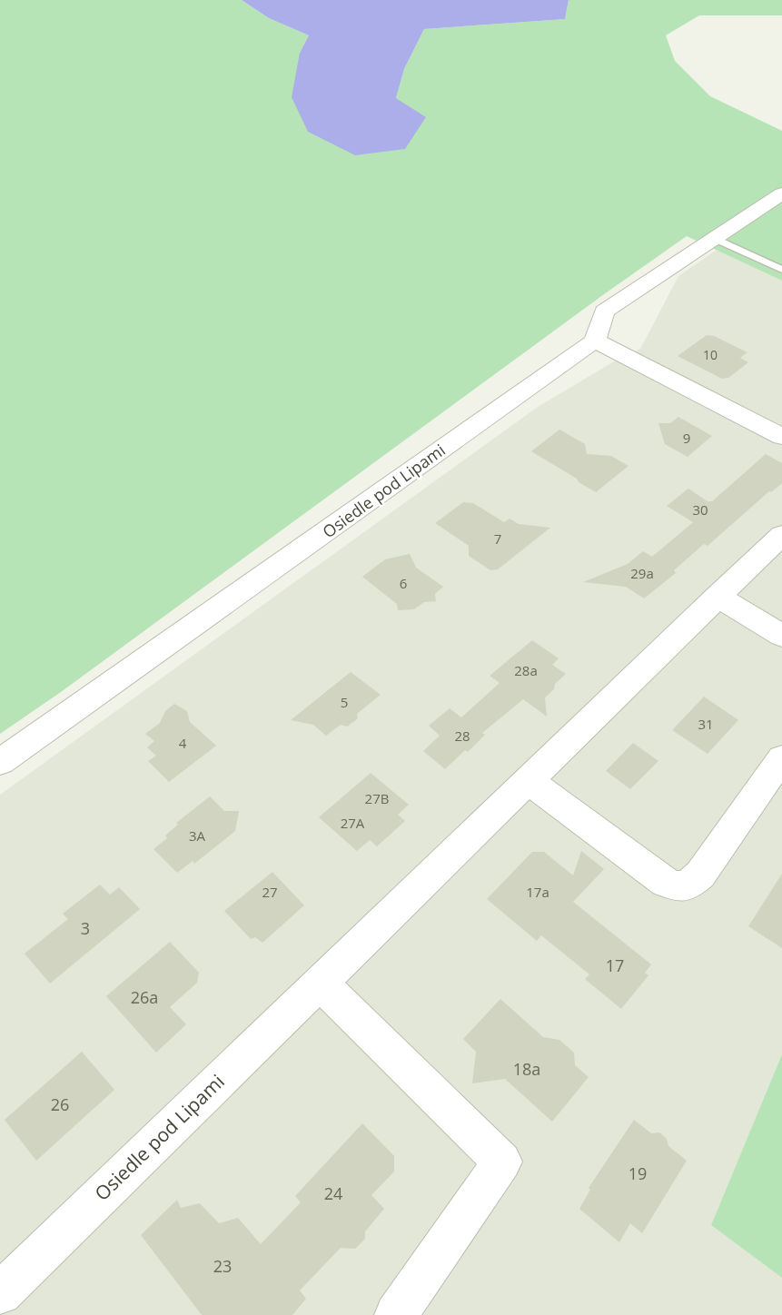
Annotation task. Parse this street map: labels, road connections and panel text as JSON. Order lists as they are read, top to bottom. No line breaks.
{"streets":{"street":["Osiedle pod Lipami"]},"house_numbers":["10","9","30","7","29a","6","28a","5","31","28","4","27B","27A","3A","27","17a","3","17","26a","18a","26","19","24","23"]}
